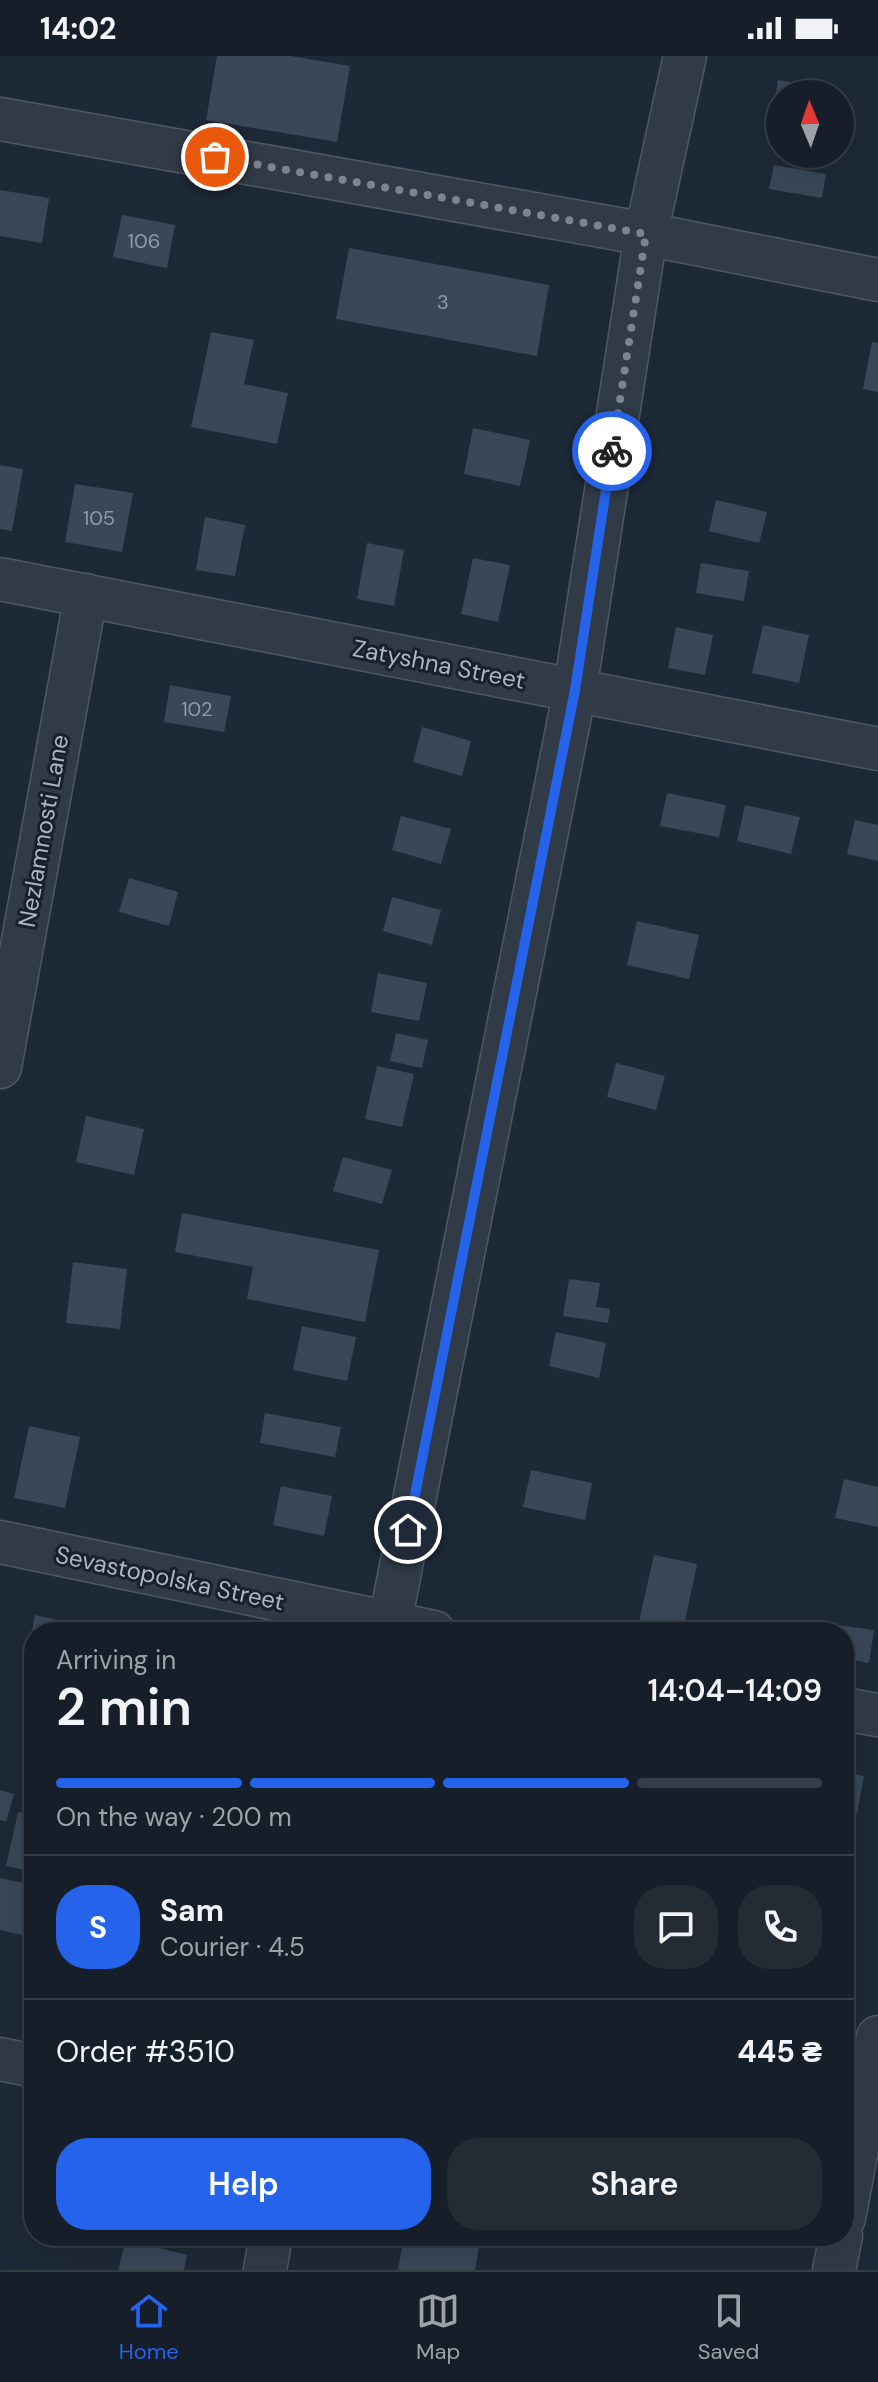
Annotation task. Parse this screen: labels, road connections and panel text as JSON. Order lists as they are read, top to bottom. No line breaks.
{"streets":{"street":["Zatyshna Street","Nezlamnosti Lane","Sevastopolska Street"]},"crossings":[["Zatyshna Street","Nezlamnosti Lane"]],"house_numbers":["106","3","105","102"],"north":"top","page":{"status":"14:02","heading":["2 min","Arriving in","14:04–14:09"],"panel":["Sam","Courier · 4.5","Order #3510","445 ₴"],"bar":"On the way · 200 m","round":"S","buttons":["Help","Share"],"tabs":["Home","Map","Saved"]}}
